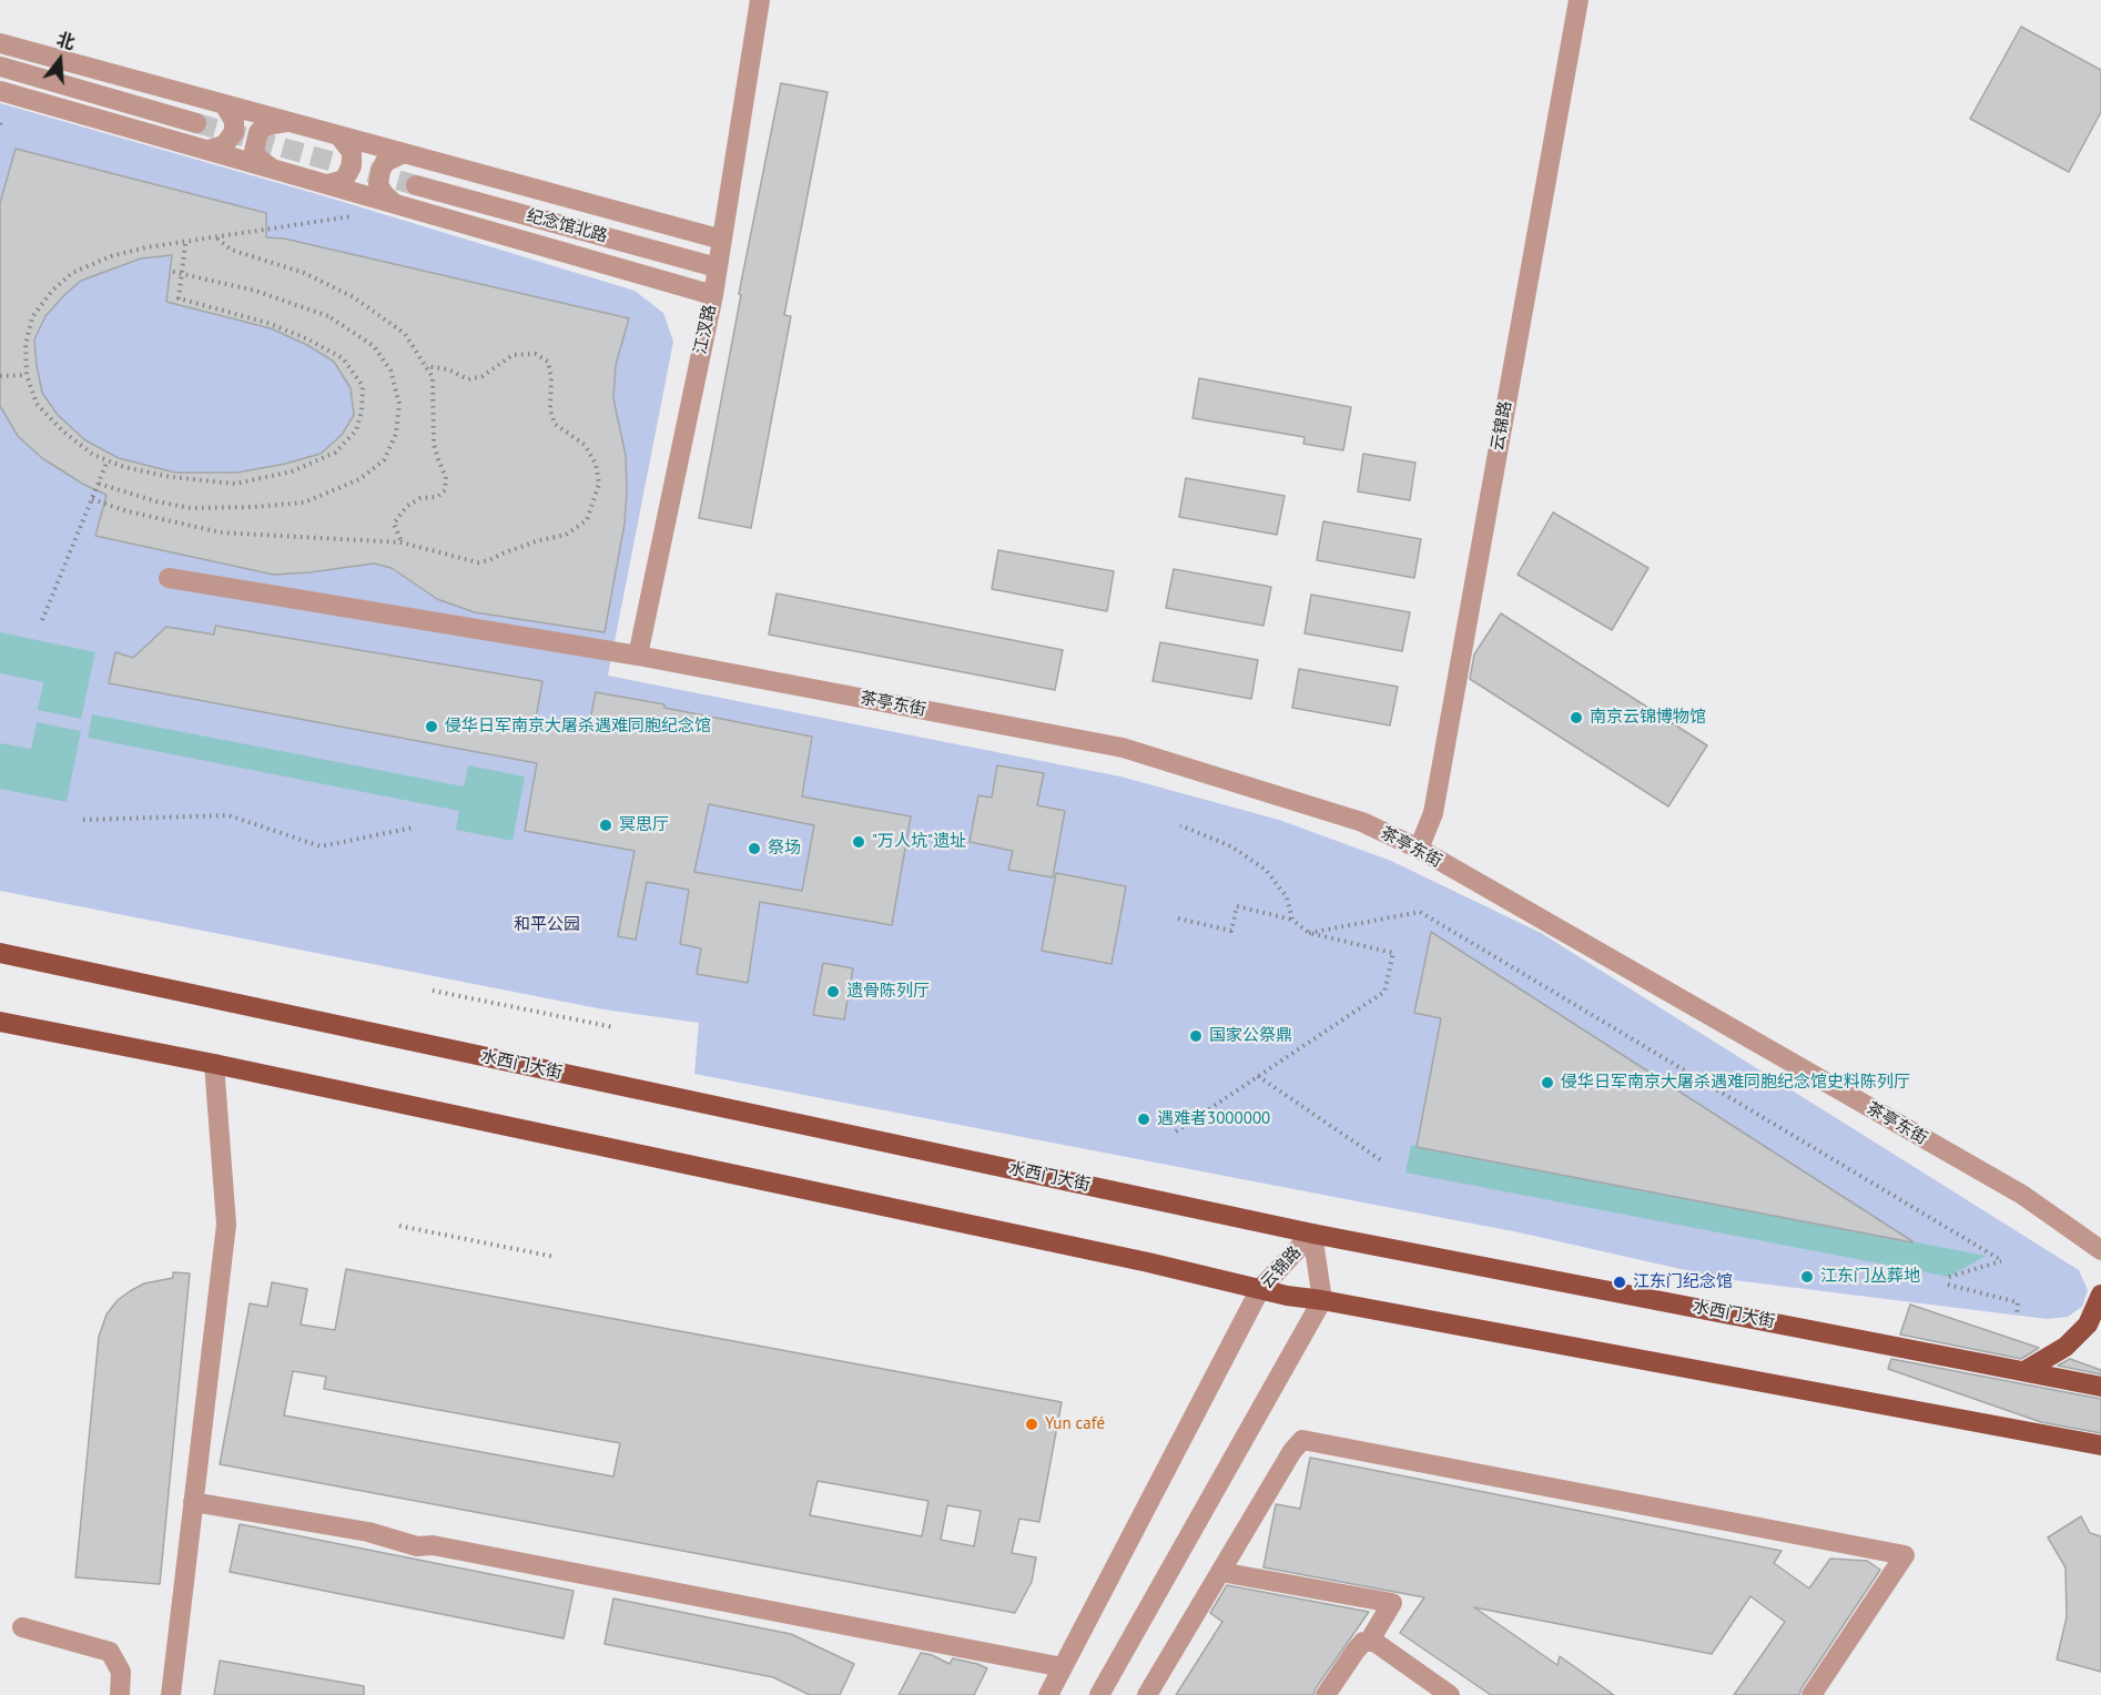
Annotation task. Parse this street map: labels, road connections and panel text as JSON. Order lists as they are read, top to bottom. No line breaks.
{"streets":{"main road":["水西门大街"],"street":["纪念馆北路","江汊路","云锦路","茶亭东街"]},"crossings":[["纪念馆北路","江汊路"],["江汊路","茶亭东街"],["云锦路","茶亭东街"],["云锦路","水西门大街"]],"parks":["和平公园"],"places":["南京云锦博物馆","侵华日军南京大屠杀遇难同胞纪念馆","冥思厅","\"万人坑\"遗址","祭场","遗骨陈列厅","国家公祭鼎","侵华日军南京大屠杀遇难同胞纪念馆史料陈列厅","遇难者3000000","江东门丛葬地","江东门纪念馆","Yun café"],"north":"top"}
